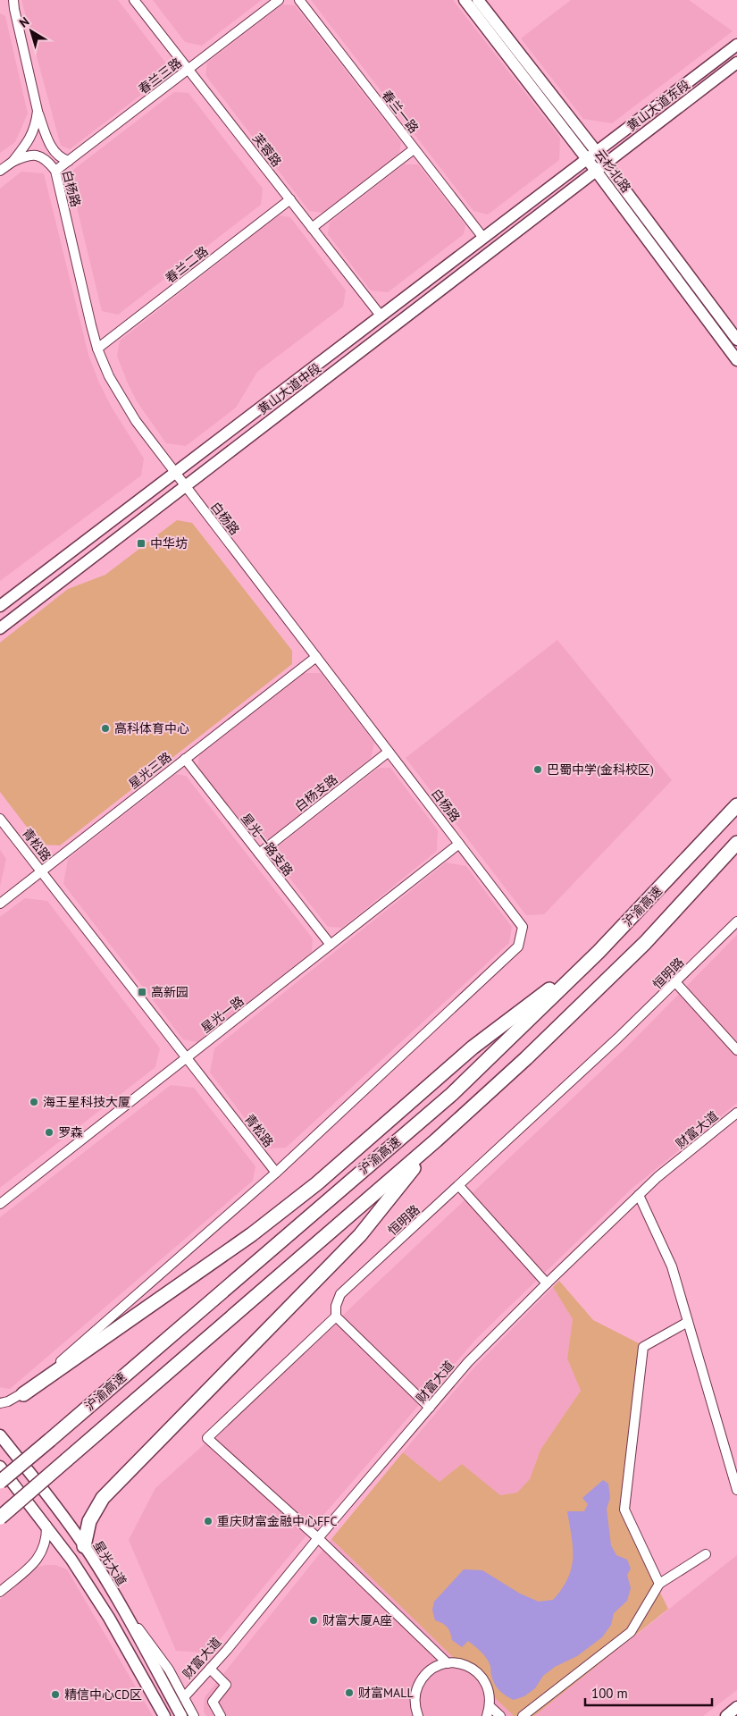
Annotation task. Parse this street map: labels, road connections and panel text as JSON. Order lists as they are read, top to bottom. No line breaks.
{"streets":{"highway":["沪渝高速"],"main road":["黄山大道东段","云杉北路","黄山大道中段","星光大道"],"street":["春兰三路","春兰一路","芙蓉路","白杨路","春兰二路","星光三路","白杨支路","青松路","星光一路支路","恒明路","星光一路","财富大道"]},"crossings":[["春兰三路","芙蓉路"],["春兰三路","白杨路"],["黄山大道东段","云杉北路"],["黄山大道东段","黄山大道中段"],["春兰一路","黄山大道中段"],["芙蓉路","春兰二路"],["芙蓉路","黄山大道中段"],["云杉北路","黄山大道中段"],["白杨路","春兰二路"],["白杨路","黄山大道中段"],["白杨路","星光三路"],["白杨路","白杨支路"],["白杨路","青松路"],["白杨路","星光一路"],["星光三路","青松路"],["星光三路","星光一路支路"],["白杨支路","星光一路支路"],["青松路","星光一路"],["星光一路支路","星光一路"]],"places":{"transit":["中华坊","高新园"],"other":["高科体育中心","巴蜀中学(金科校区)","海王星科技大厦","罗森","重庆财富金融中心FFC","财富大厦A座","财富MALL","精信中心CD区"]},"scale_bar":"100 m","north":"top left"}
